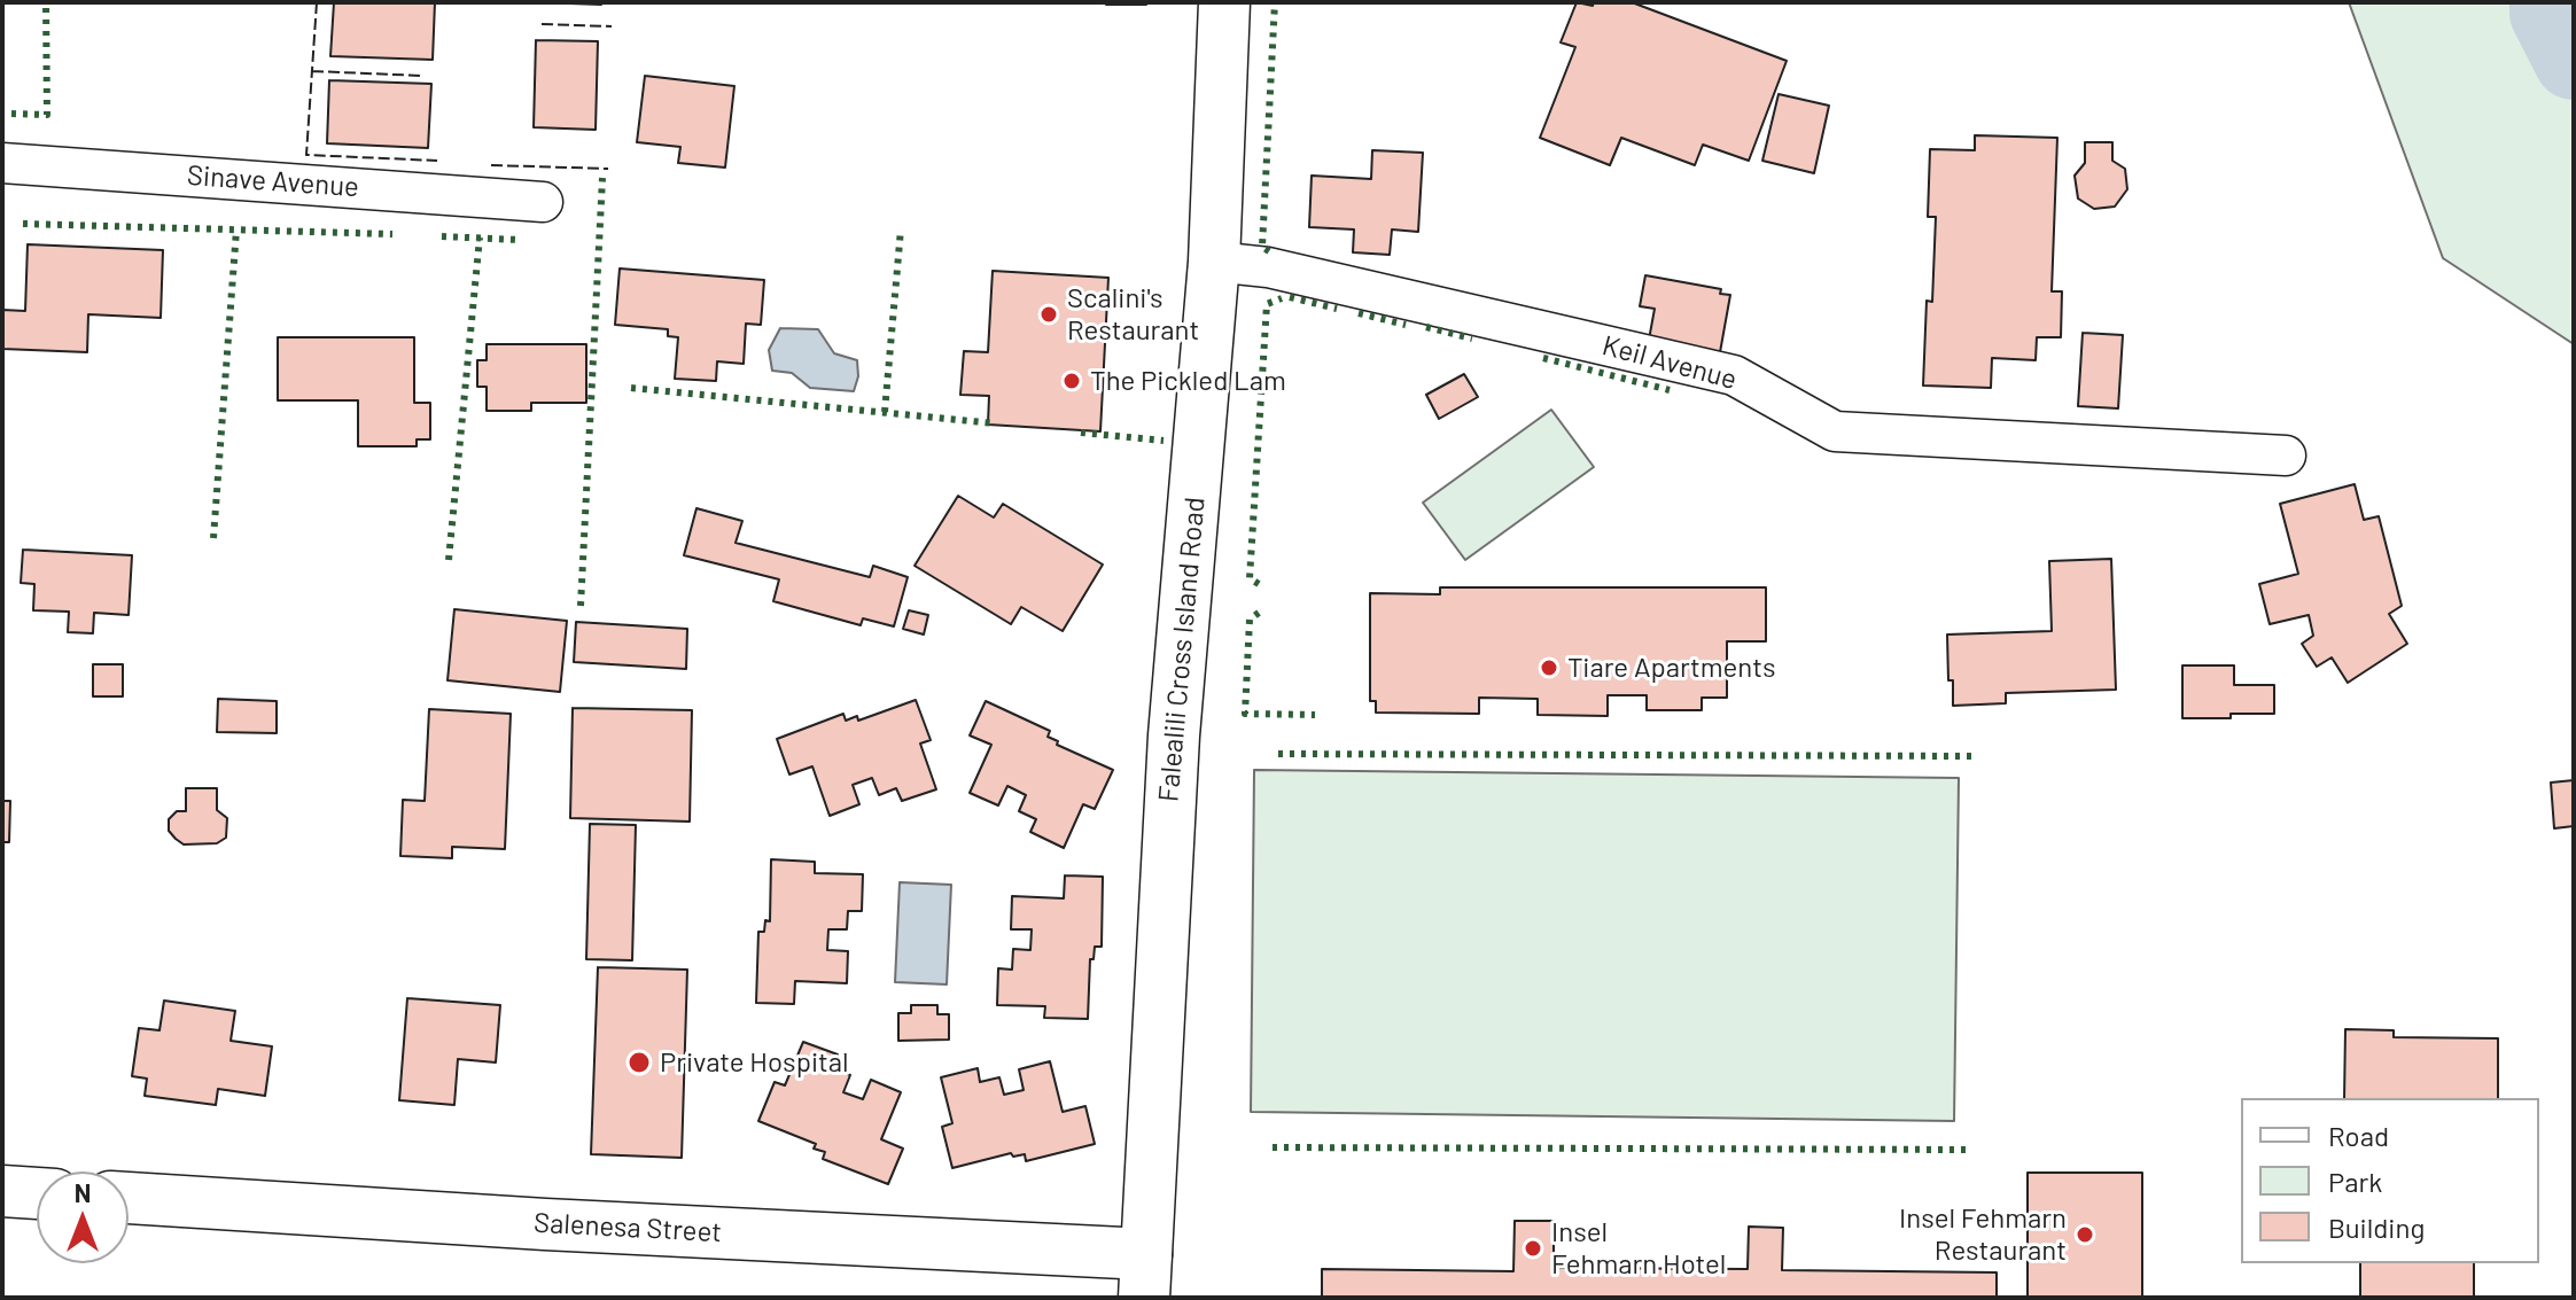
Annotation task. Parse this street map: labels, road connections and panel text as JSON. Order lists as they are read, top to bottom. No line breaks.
{"streets":{"main road":["Falealili Cross Island Road","Salenesa Street"],"street":["Sinave Avenue","Keil Avenue"]},"crossings":[["Keil Avenue","Falealili Cross Island Road"],["Falealili Cross Island Road","Salenesa Street"]],"places":["Scalini's Restaurant","The Pickled Lam","Tiare Apartments","Private Hospital","Insel Fehmarn Restaurant","Insel Fehmarn Hotel"],"legend":["Road","Park","Building"],"north":"top"}
